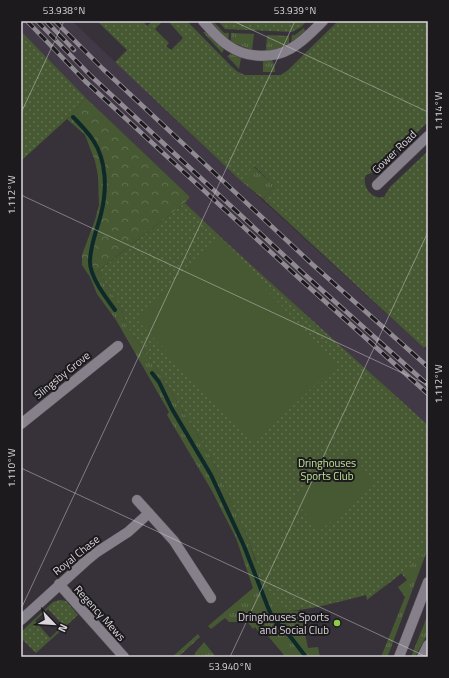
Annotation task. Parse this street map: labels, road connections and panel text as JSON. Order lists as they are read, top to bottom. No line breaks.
{"streets":{"street":["Gower Road","Slingsby Grove","Royal Chase","Regency Mews"]},"crossings":[["Royal Chase","Regency Mews"]],"parks":["Dringhouses Sports Club"],"places":["Dringhouses Sports and Social Club"],"north":"bottom right","coordinates":["53.938°N","53.939°N","1.114°W","1.112°W","1.110°W","53.940°N"]}
